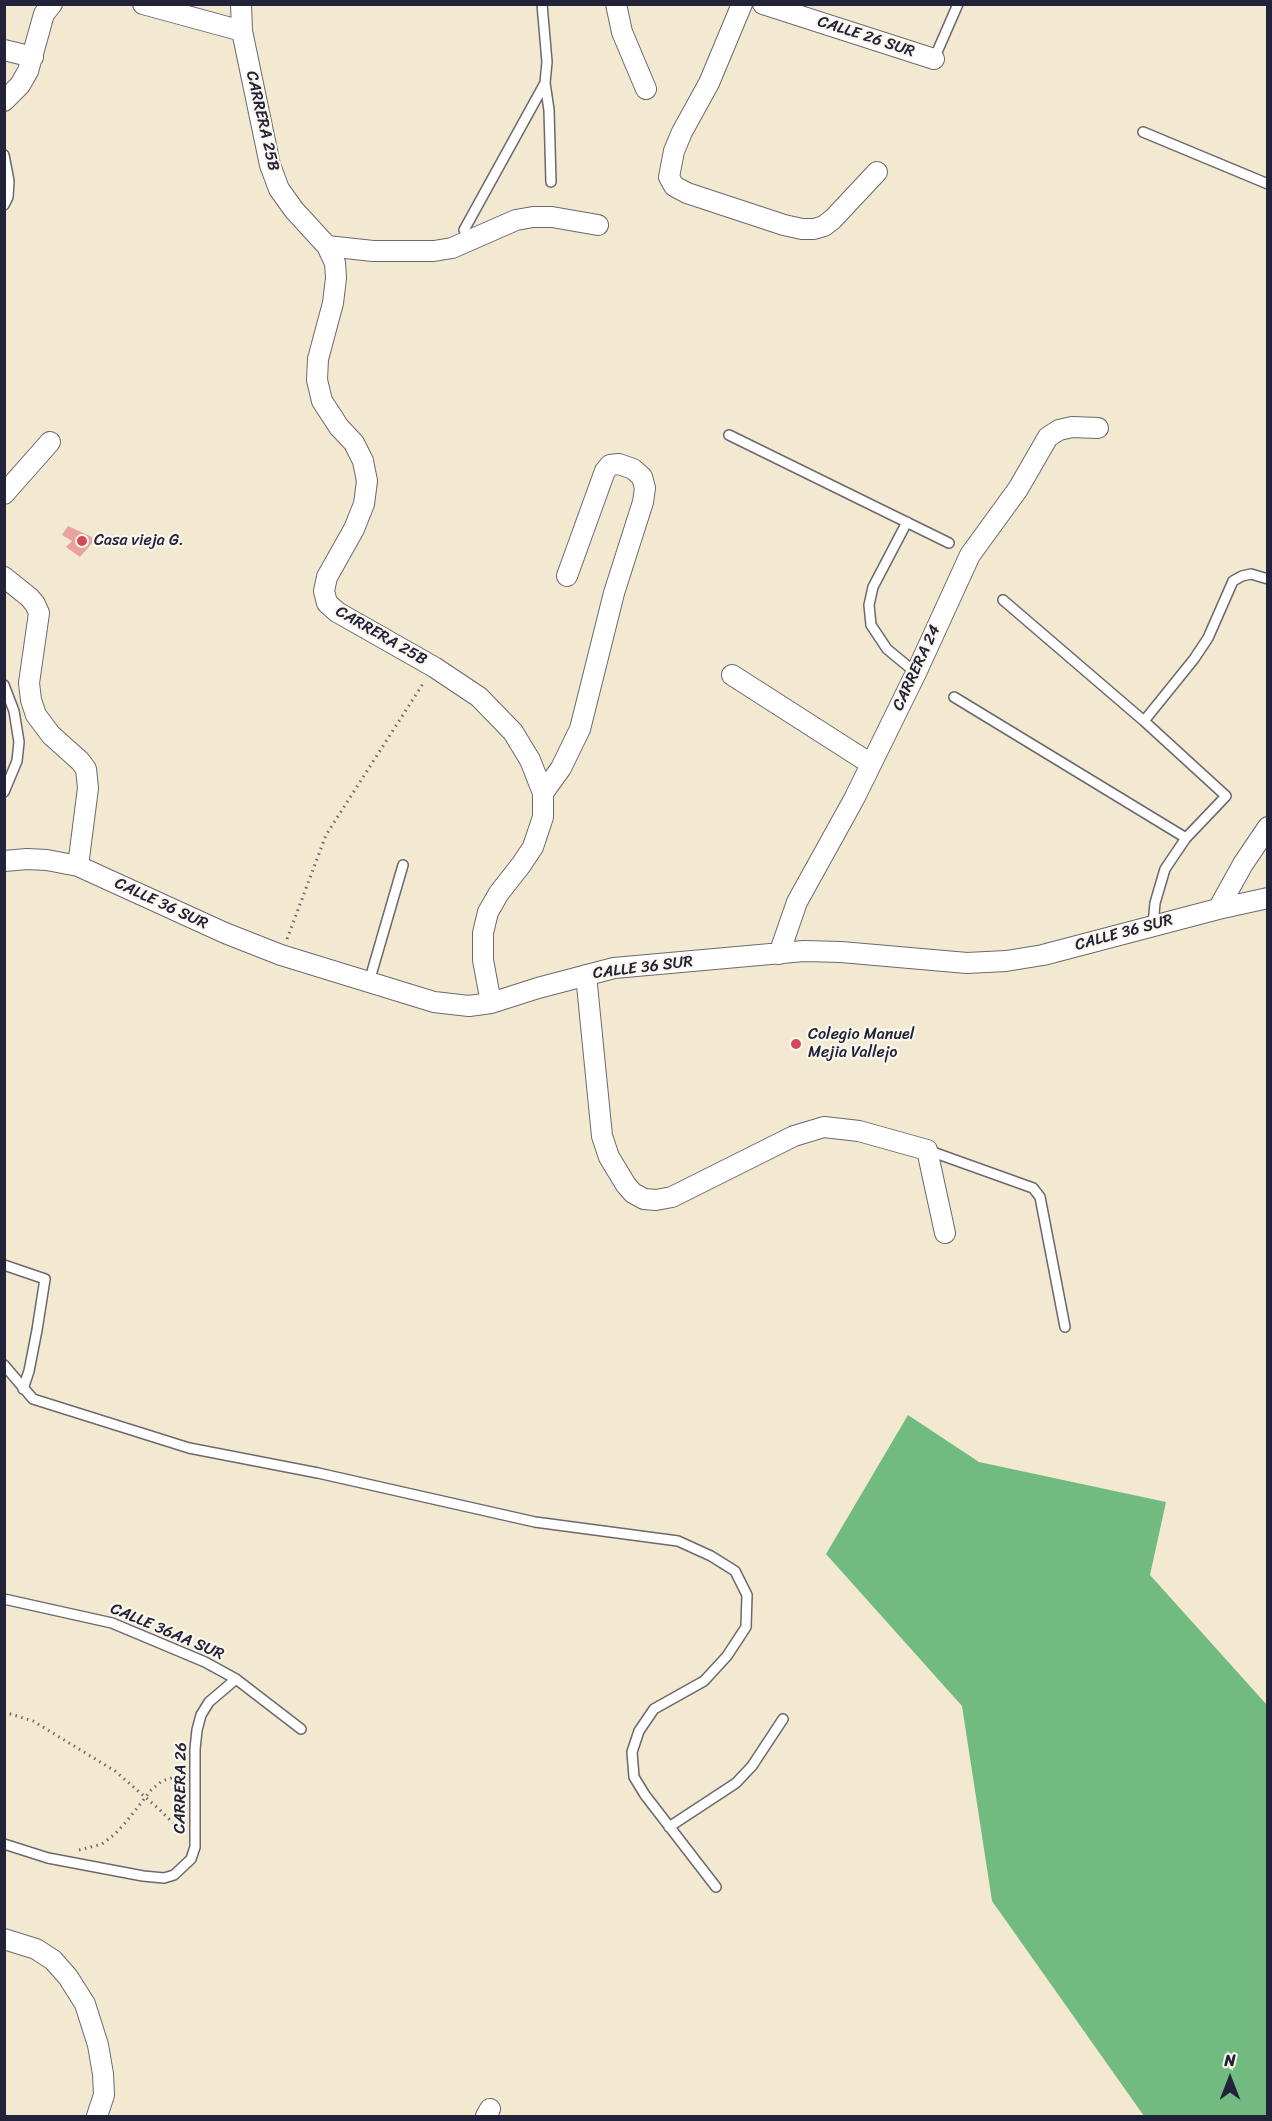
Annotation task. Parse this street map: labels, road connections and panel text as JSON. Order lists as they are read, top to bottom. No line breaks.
{"streets":{"street":["CALLE 26 SUR","CARRERA 25B","CARRERA 24","CALLE 36 SUR"],"lane":["CALLE 36AA SUR","CARRERA 26"]},"crossings":[["CARRERA 25B","CALLE 36 SUR"],["CARRERA 24","CALLE 36 SUR"],["CALLE 36AA SUR","CARRERA 26"]],"places":["Casa vieja G.","Colegio Manuel Mejia Vallejo"],"north":"top"}
